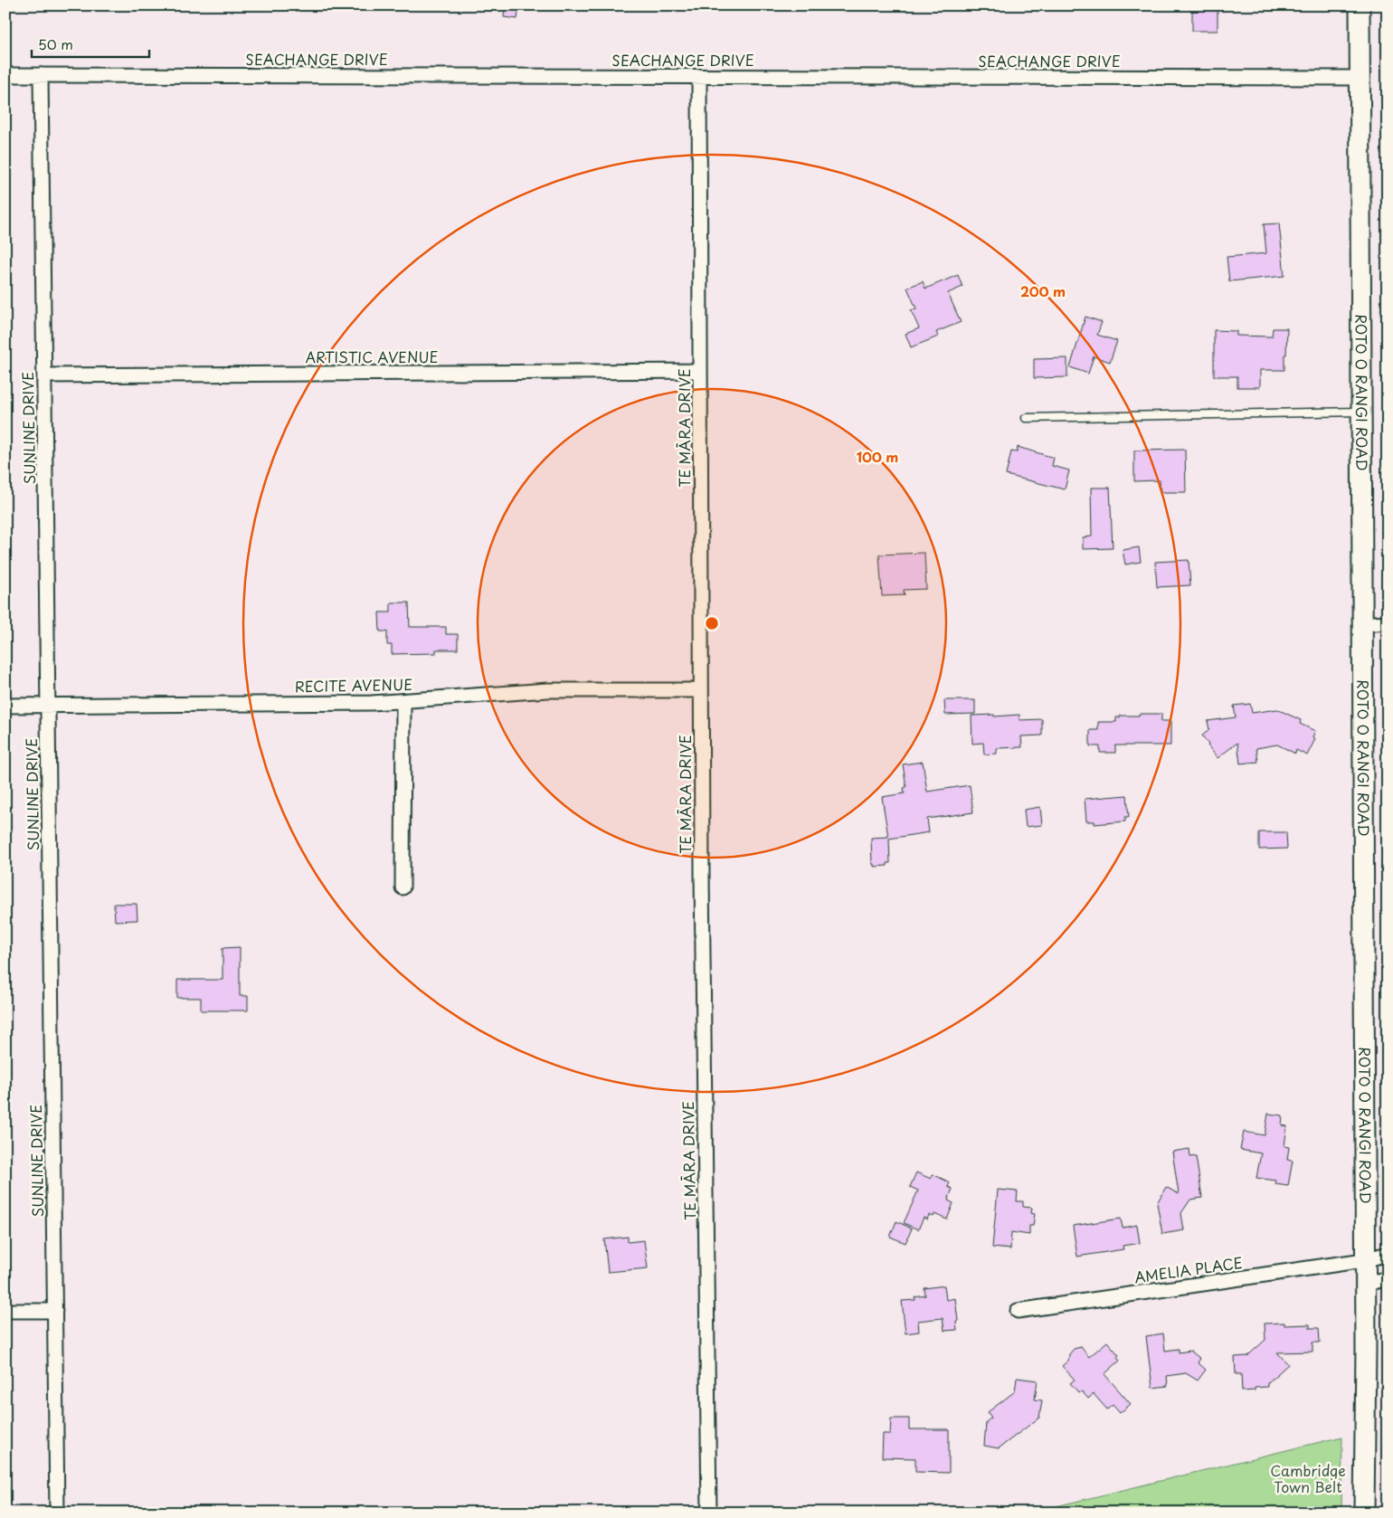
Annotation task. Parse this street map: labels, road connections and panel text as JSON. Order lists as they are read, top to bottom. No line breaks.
{"streets":{"street":["SEACHANGE DRIVE","ARTISTIC AVENUE","ROTO O RANGI ROAD","SUNLINE DRIVE","TE MĀRA DRIVE","RECITE AVENUE","AMELIA PLACE"]},"crossings":[["SEACHANGE DRIVE","ROTO O RANGI ROAD"],["SEACHANGE DRIVE","SUNLINE DRIVE"],["SEACHANGE DRIVE","TE MĀRA DRIVE"],["ARTISTIC AVENUE","SUNLINE DRIVE"],["ARTISTIC AVENUE","TE MĀRA DRIVE"],["ROTO O RANGI ROAD","AMELIA PLACE"],["SUNLINE DRIVE","RECITE AVENUE"],["TE MĀRA DRIVE","RECITE AVENUE"]],"parks":["Cambridge Town Belt"],"scale_bar":"50 m","rings":["200 m","100 m"]}
